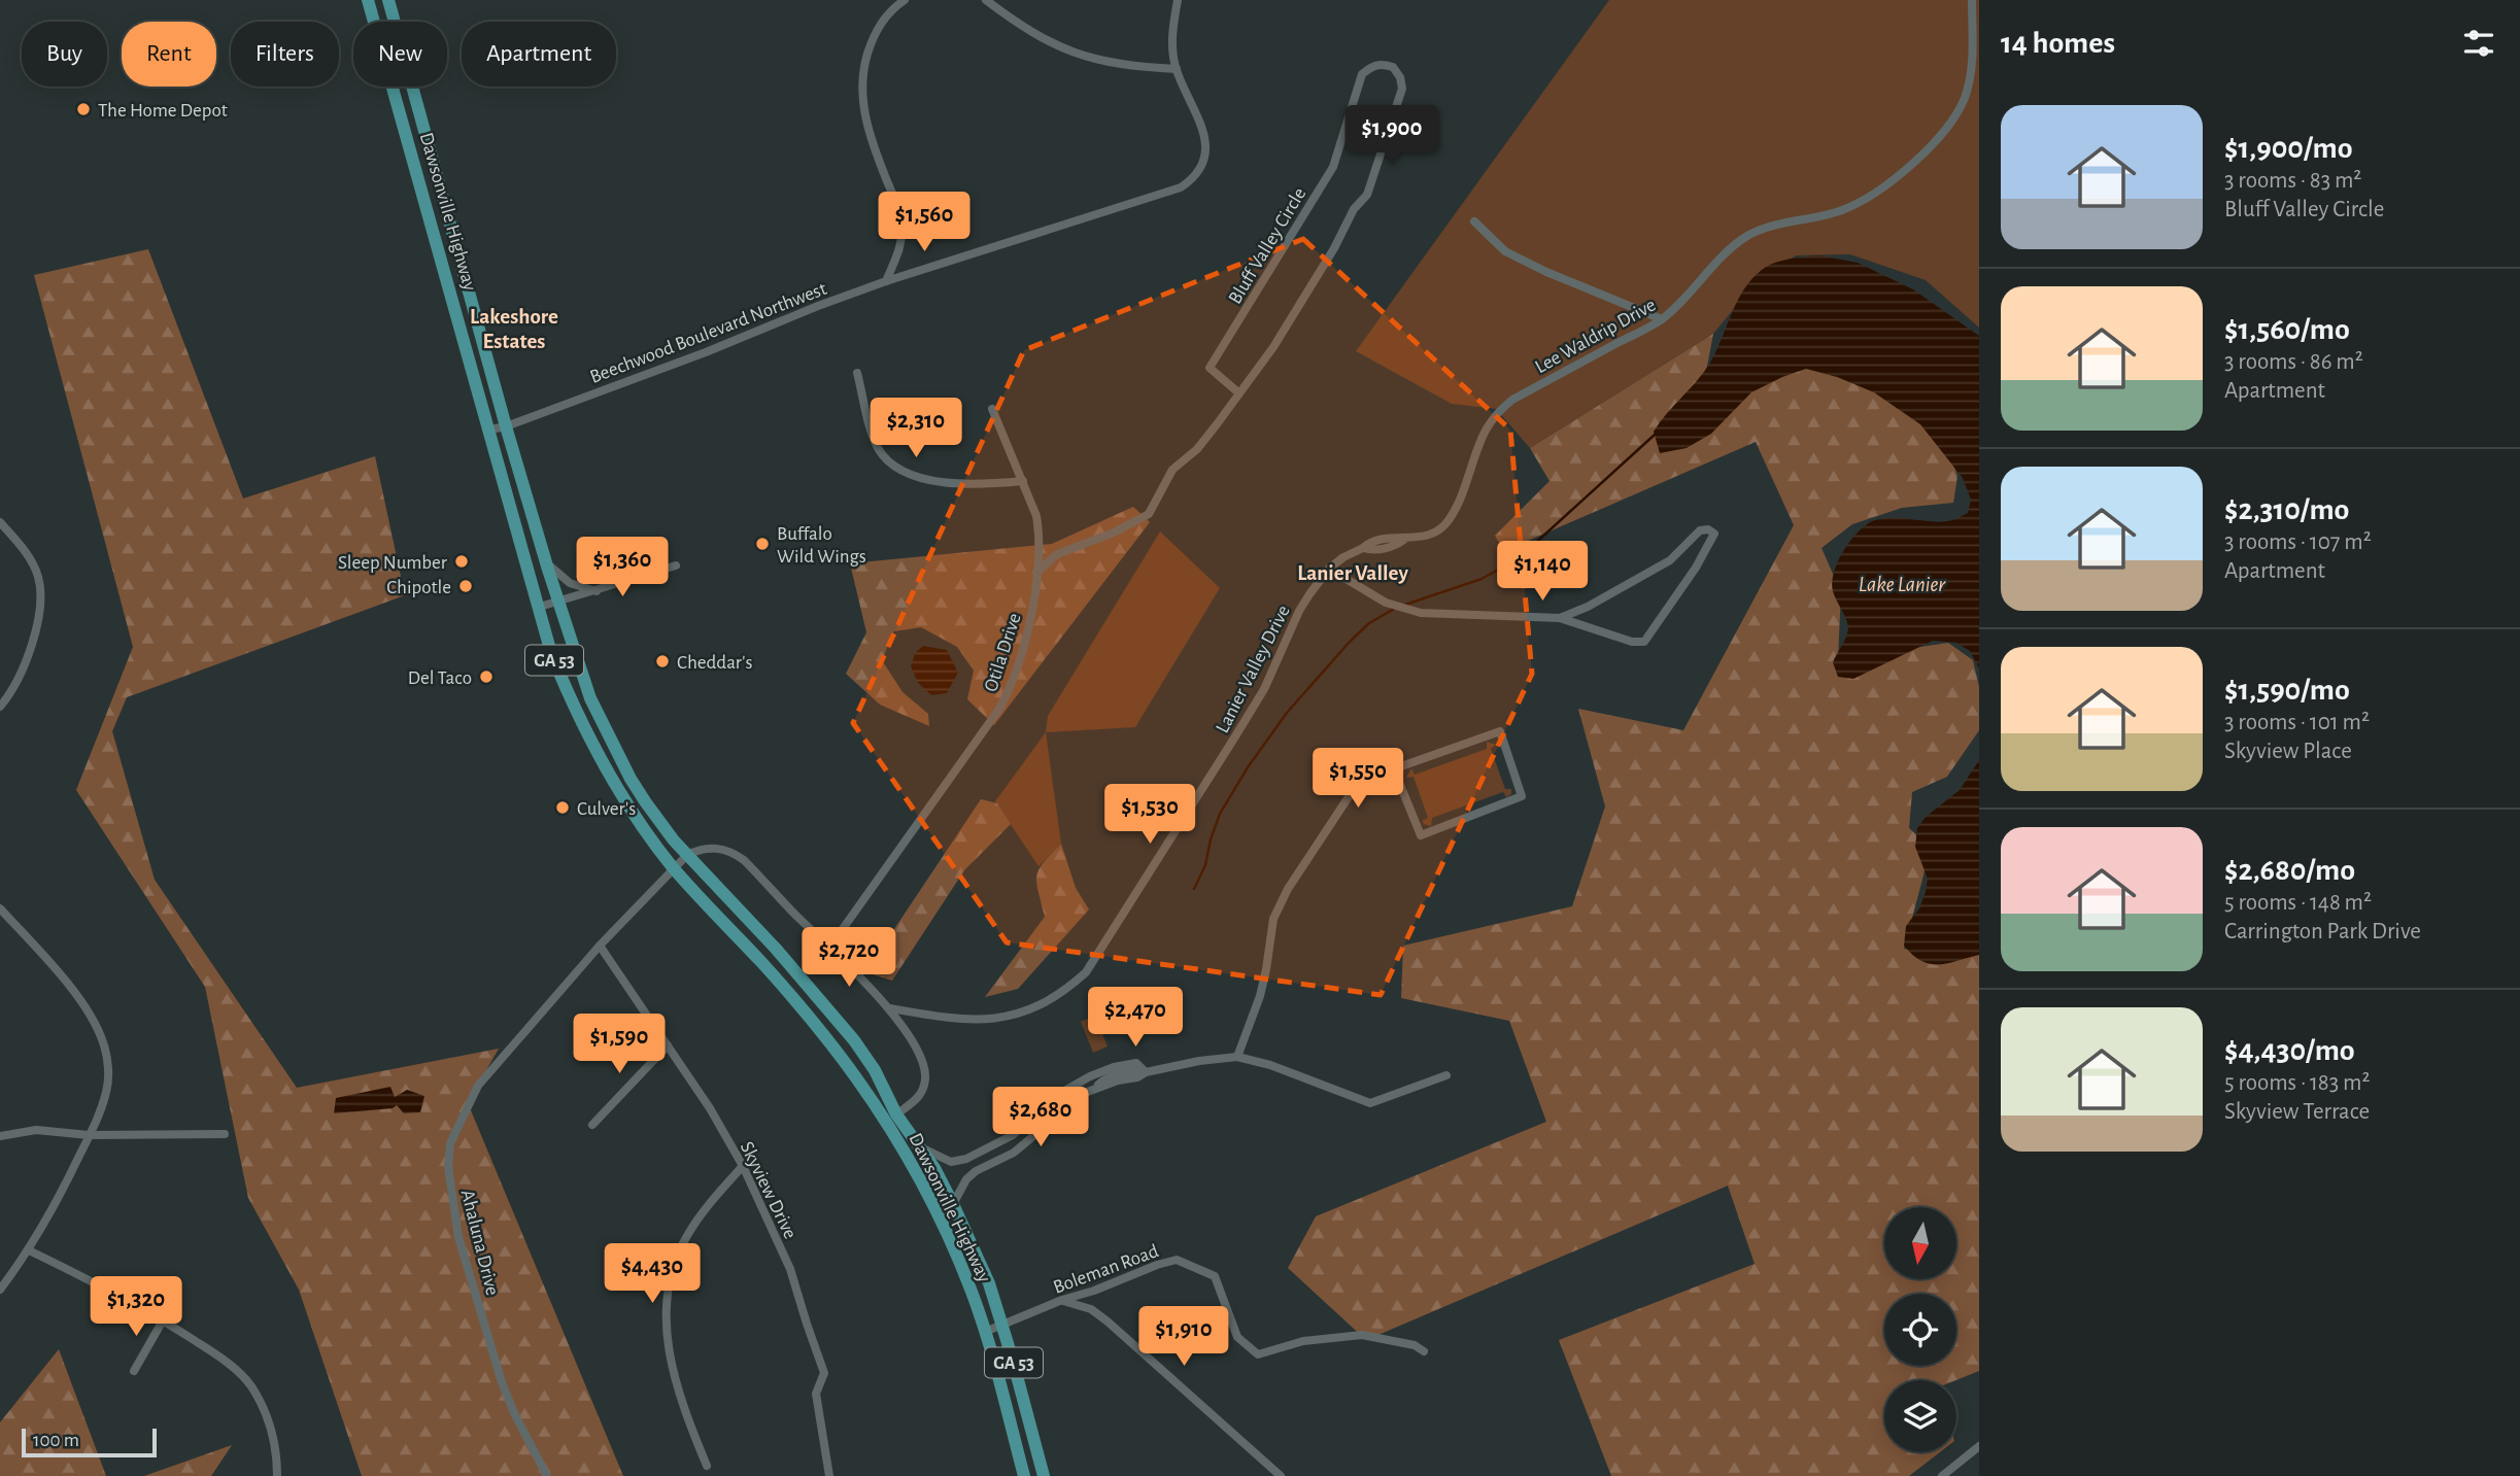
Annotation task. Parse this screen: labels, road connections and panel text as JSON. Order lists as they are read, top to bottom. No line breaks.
{"streets":{"main road":["Dawsonville Highway","GA 53"],"street":["Bluff Valley Circle","Beechwood Boulevard Northwest","Lee Waldrip Drive","Otila Drive","Lanier Valley Drive","Skyview Drive","Ahaluna Drive","Boleman Road"]},"crossings":[["Dawsonville Highway","Beechwood Boulevard Northwest"],["Dawsonville Highway","Otila Drive"],["Dawsonville Highway","GA 53"],["Dawsonville Highway","Lanier Valley Drive"],["Dawsonville Highway","Ahaluna Drive"],["Dawsonville Highway","Boleman Road"],["Bluff Valley Circle","Otila Drive"],["Lee Waldrip Drive","Lanier Valley Drive"],["GA 53","Ahaluna Drive"],["Skyview Drive","Ahaluna Drive"]],"districts":["Lakeshore Estates","Lanier Valley"],"water":["Lake Lanier"],"places":["The Home Depot","Buffalo Wild Wings","Sleep Number","Chipotle","Cheddar's","Del Taco","Culver's"],"scale_bar":"100 m","north":"bottom","page":{"heading":"14 homes","chip":["Buy","Rent","Filters","New","Apartment"],"list":[{"name":"$1,900/mo","note":"3 rooms · 83 m² · Bluff Valley Circle"},{"name":"$1,560/mo","note":"3 rooms · 86 m² · Apartment"},{"name":"$2,310/mo","note":"3 rooms · 107 m² · Apartment"},{"name":"$1,590/mo","note":"3 rooms · 101 m² · Skyview Place"},{"name":"$2,680/mo","note":"5 rooms · 148 m² · Carrington Park Drive"},{"name":"$4,430/mo","note":"5 rooms · 183 m² · Skyview Terrace"}],"price":["$1,900","$1,560","$2,310","$1,360","$1,140","$1,550","$1,530","$2,720","$2,470","$1,590","$2,680","$4,430","$1,320","$1,910"],"scale":"100 m"}}
